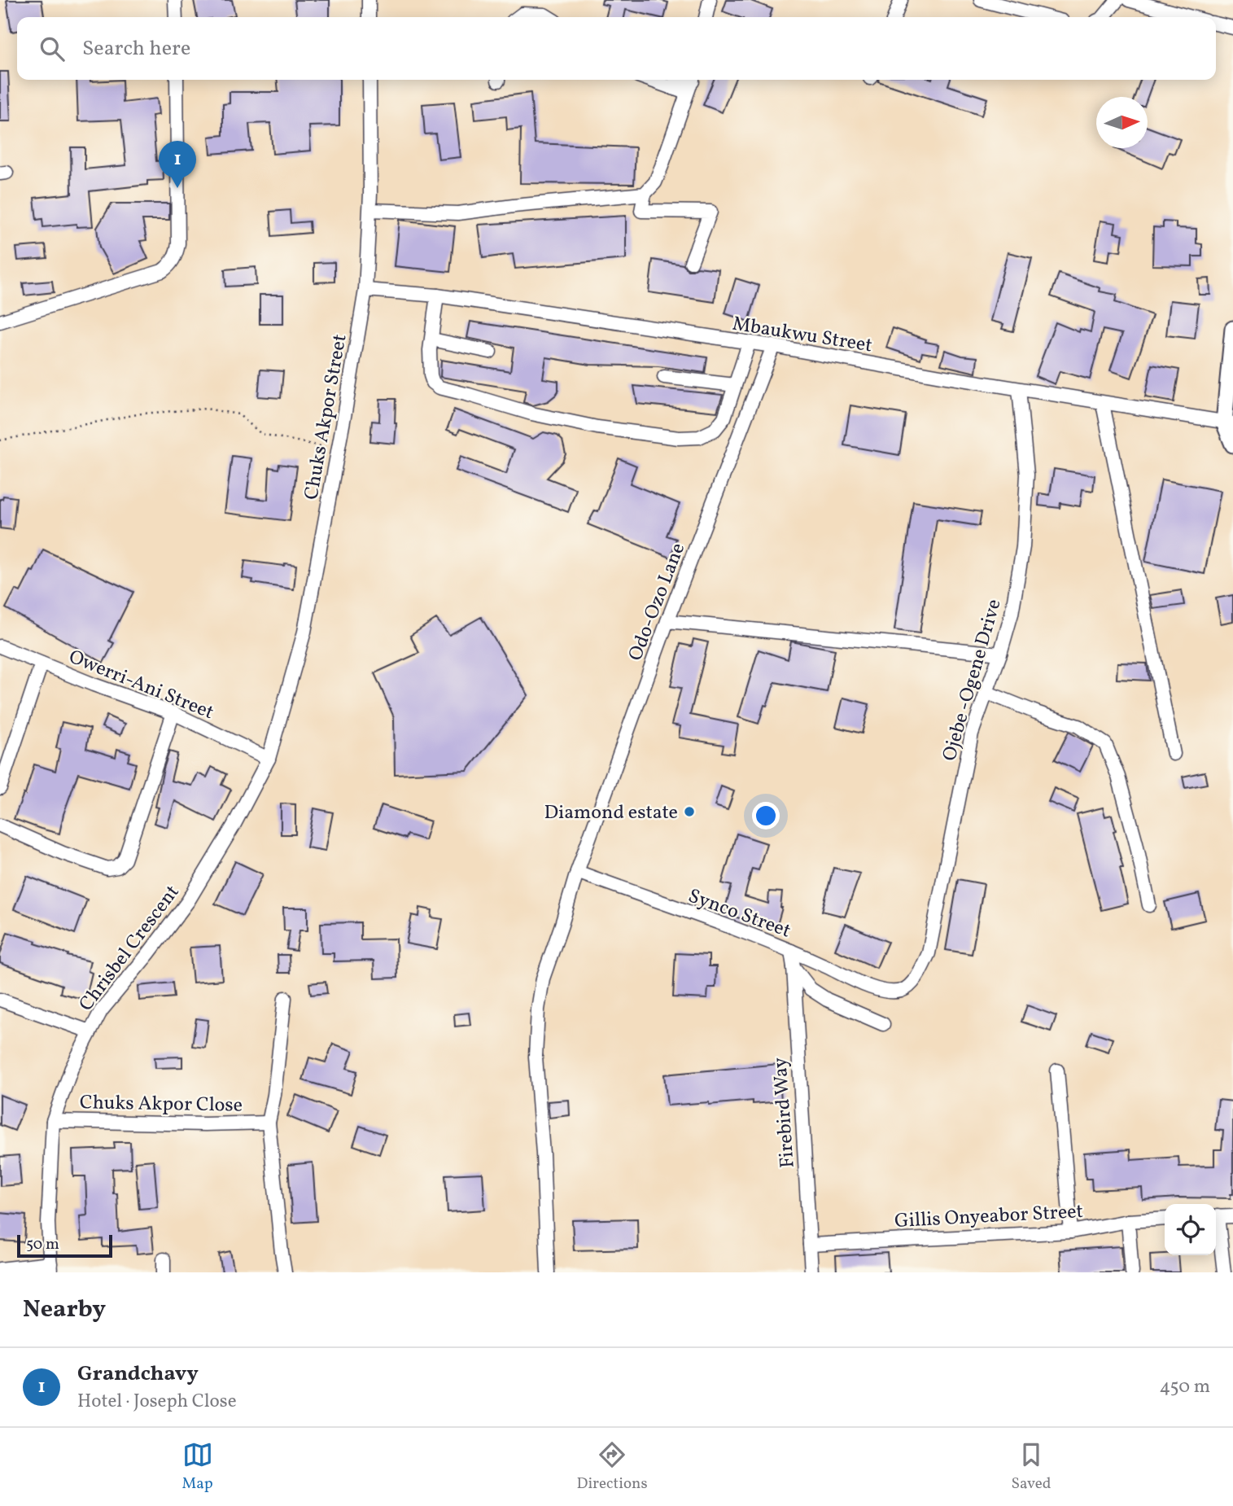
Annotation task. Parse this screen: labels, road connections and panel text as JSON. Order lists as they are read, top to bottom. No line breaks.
{"streets":{"street":["Mbaukwu Street","Chuks Akpor Street","Odo-Ozo Lane","Ojebe -Ogene Drive","Owerri-Ani Street","Synco Street","Chrisbel Crescent","Chuks Akpor Close","Firebird Way","Gillis Onyeabor Street"]},"crossings":[["Mbaukwu Street","Chuks Akpor Street"],["Mbaukwu Street","Odo-Ozo Lane"],["Mbaukwu Street","Ojebe -Ogene Drive"],["Chuks Akpor Street","Owerri-Ani Street"],["Chuks Akpor Street","Chrisbel Crescent"],["Odo-Ozo Lane","Synco Street"],["Ojebe -Ogene Drive","Synco Street"],["Owerri-Ani Street","Chrisbel Crescent"],["Synco Street","Firebird Way"],["Chrisbel Crescent","Chuks Akpor Close"],["Firebird Way","Gillis Onyeabor Street"]],"places":["Diamond estate"],"scale_bar":"50 m","north":"right","page":{"search":"Search here","pins":"1","scale":"50 m","heading":"Nearby","list":[{"mark":"1","name":"Grandchavy","note":"Hotel · Joseph Close","value":"450 m"}],"nav":["Map","Directions","Saved"]}}
